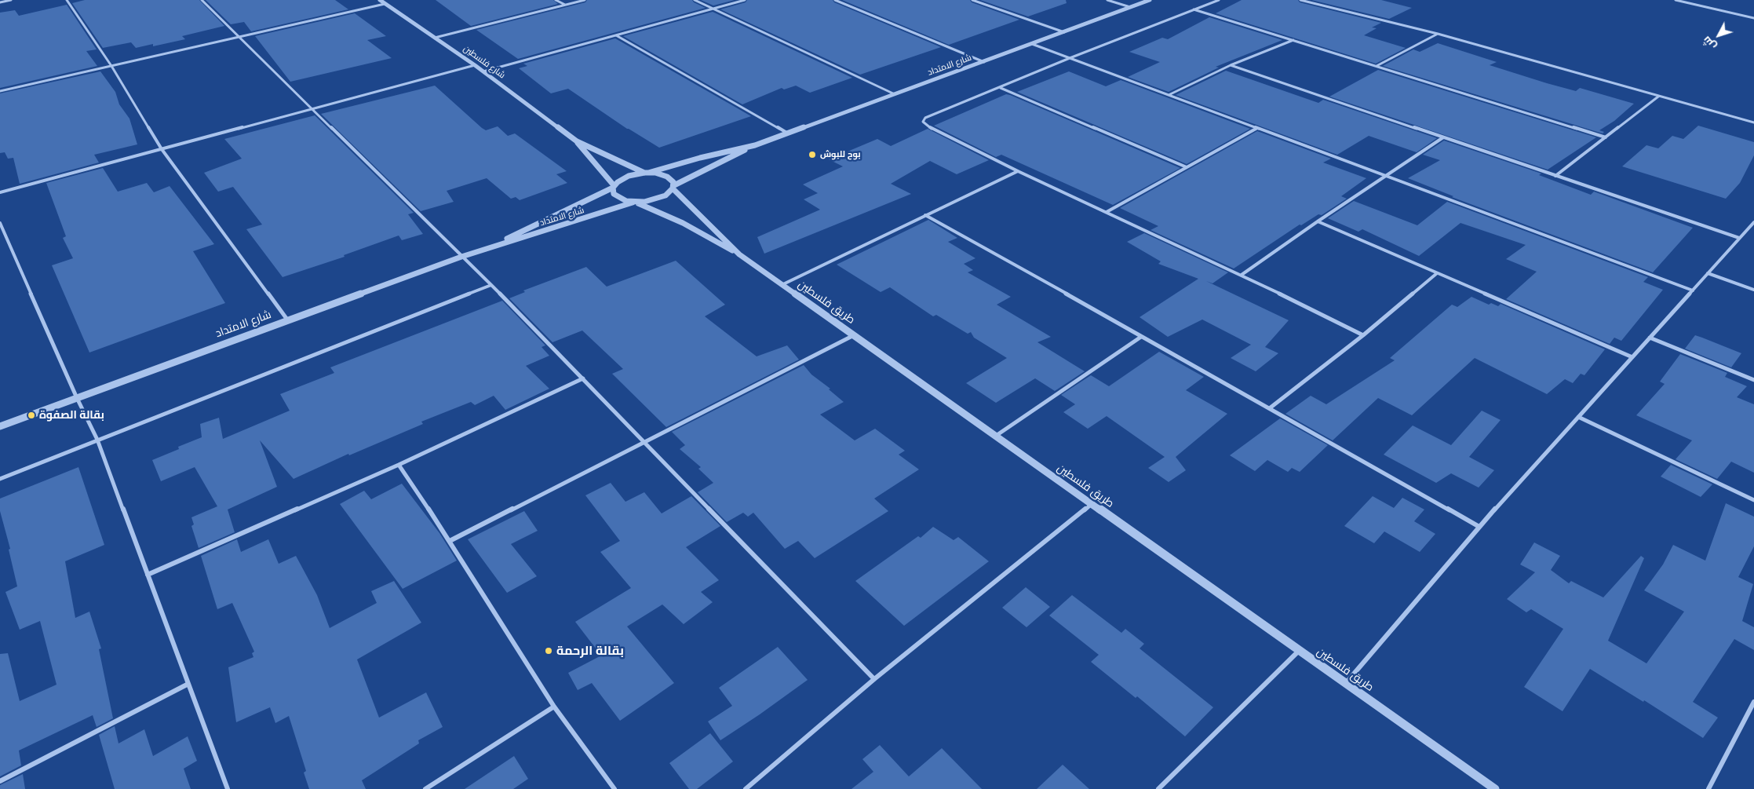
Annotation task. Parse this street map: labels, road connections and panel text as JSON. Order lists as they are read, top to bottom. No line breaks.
{"streets":{"street":["شارع فلسطين","شارع الامتداد","طريق فلسطين"]},"crossings":[["شارع فلسطين","شارع الامتداد"],["شارع الامتداد","طريق فلسطين"]],"places":["بوح للبوش","بقالة الصفوة","بقالة الرحمة"],"north":"bottom left"}
